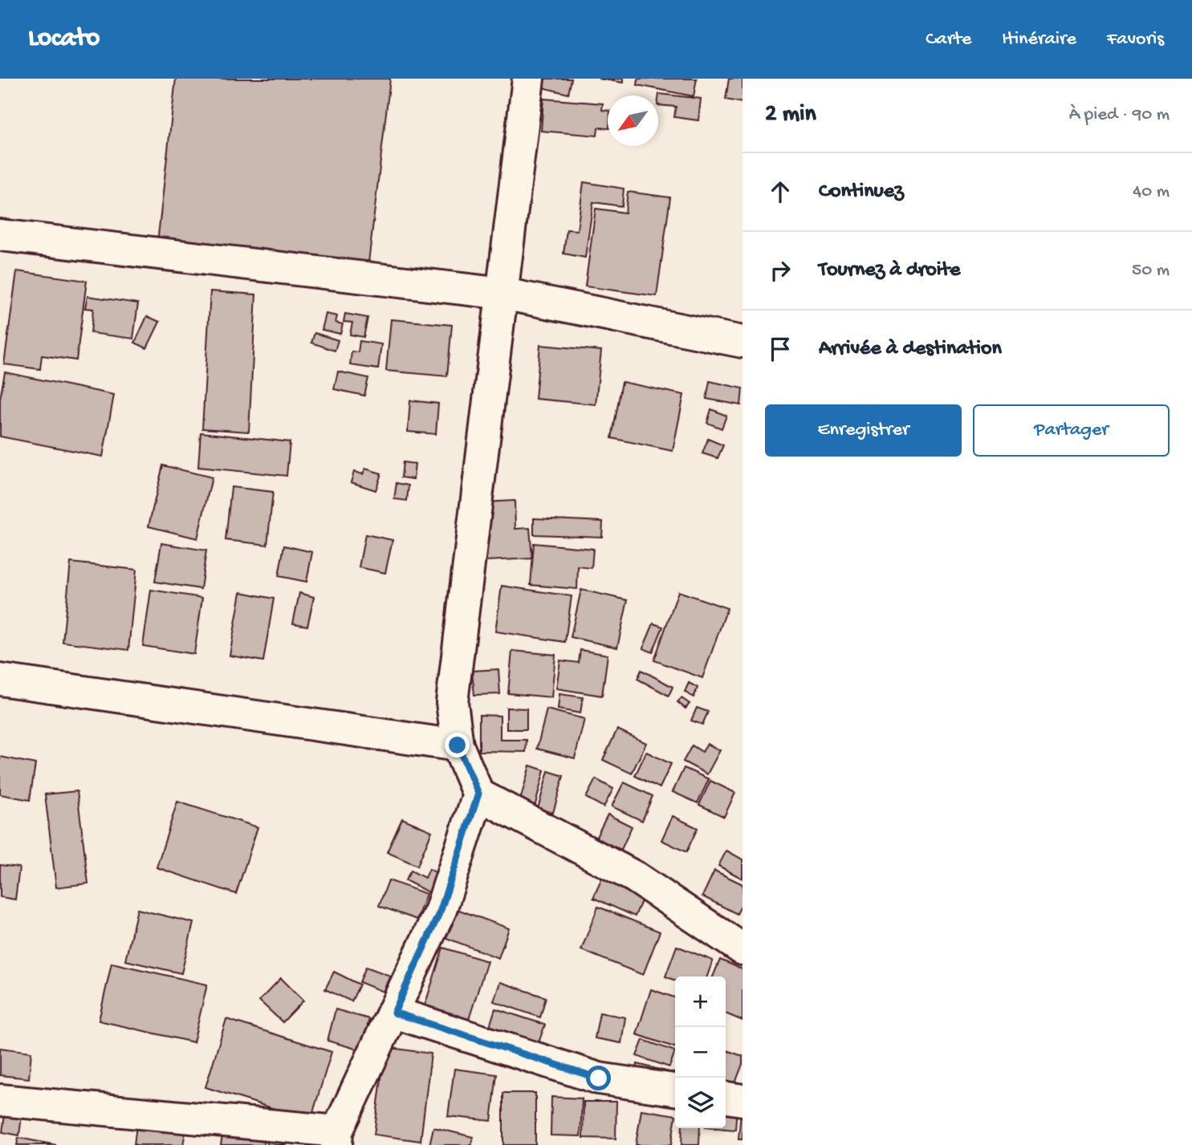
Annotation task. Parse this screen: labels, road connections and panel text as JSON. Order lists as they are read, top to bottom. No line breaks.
{"north":"bottom left","page":{"header":"Locato","nav":["Carte","Itinéraire","Favoris"],"heading":["2 min","À pied · 90 m"],"list":[["Continuez","40 m"],["Tournez à droite","50 m"],"Arrivée à destination"],"buttons":["Enregistrer","Partager"],"map_buttons":["+","−"]}}
